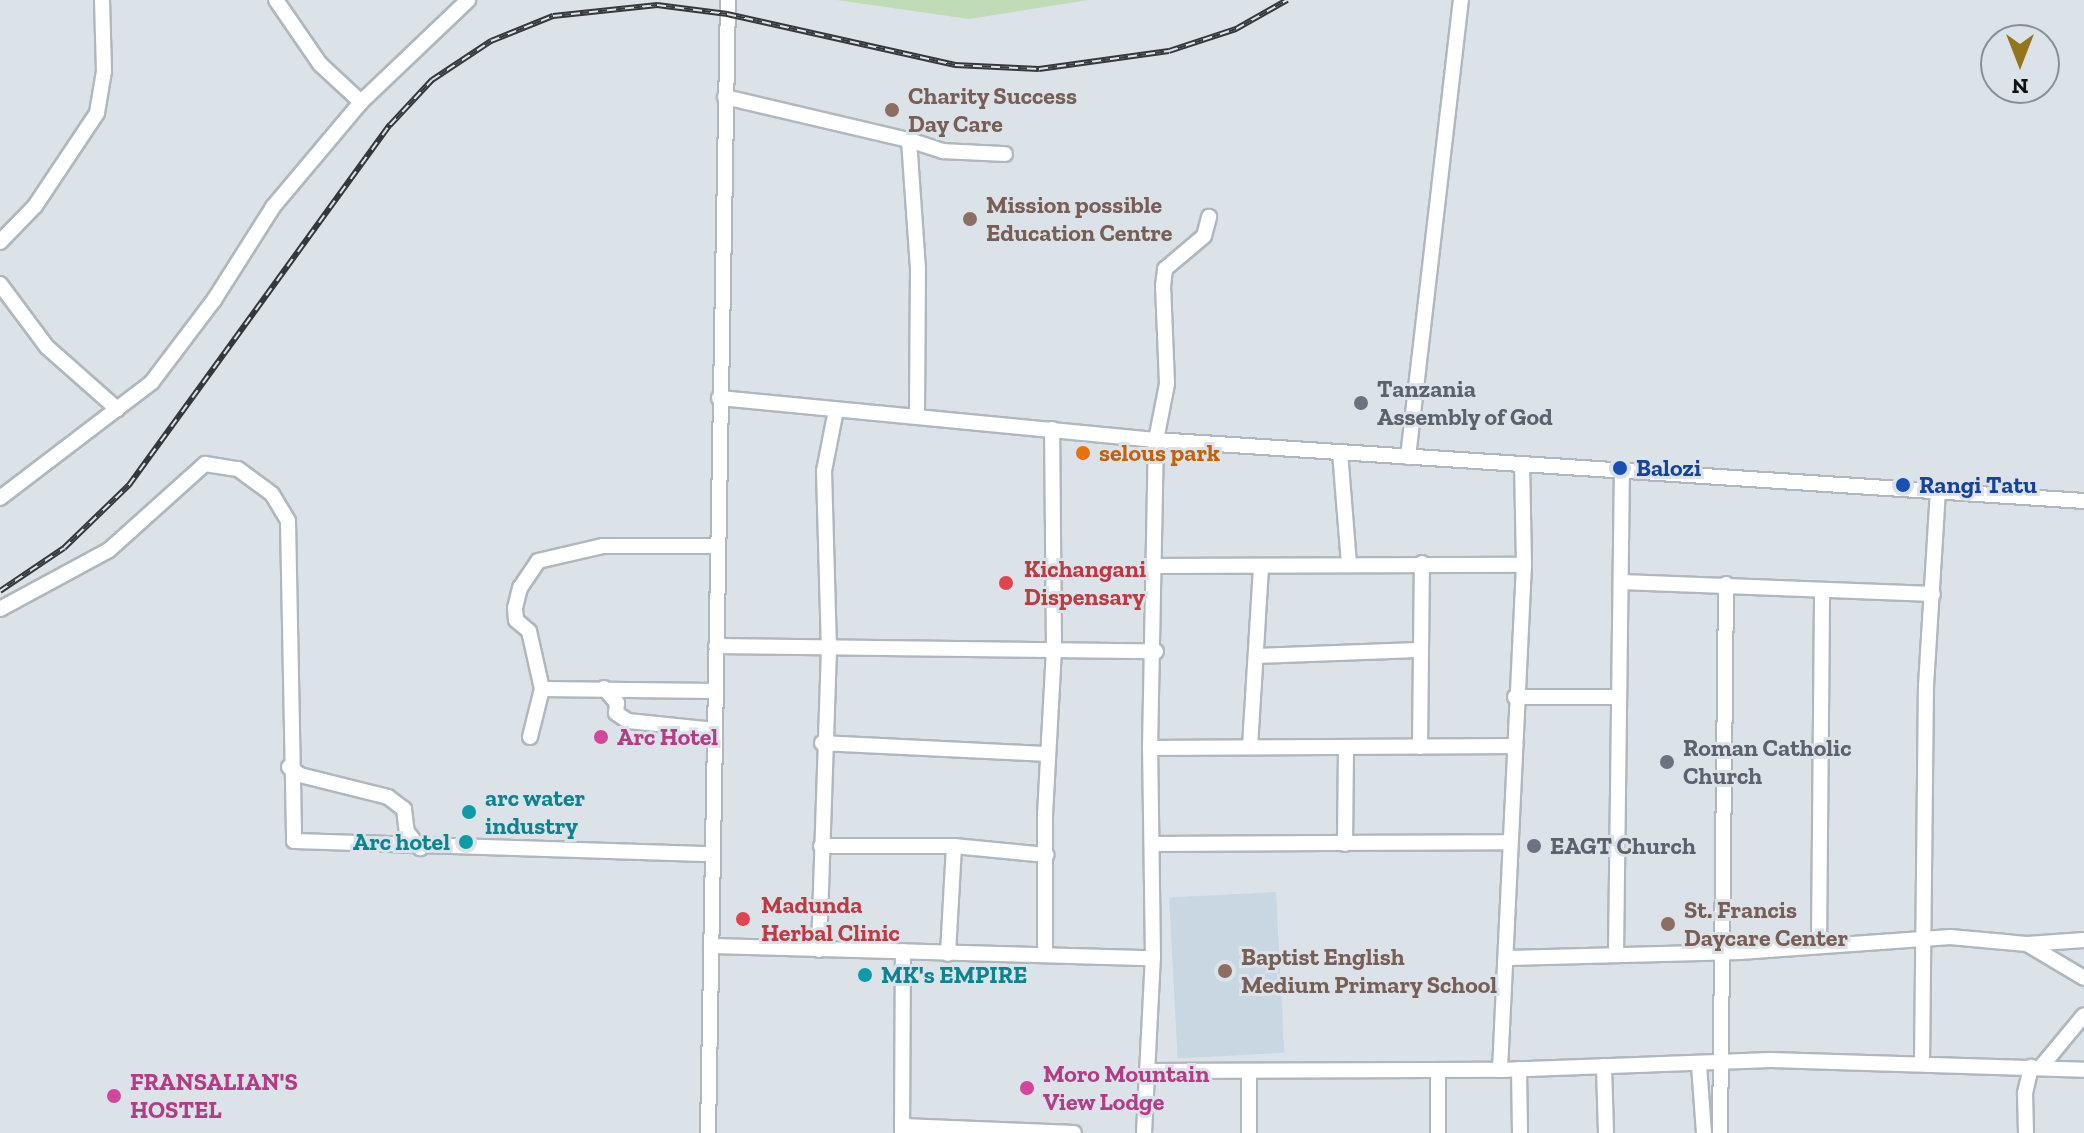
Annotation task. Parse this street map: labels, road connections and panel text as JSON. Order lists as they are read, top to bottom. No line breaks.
{"places":["Charity Success Day Care","Mission possible Education Centre","Tanzania Assembly of God","selous park","Balozi","Rangi Tatu","Kichangani Dispensary","Arc Hotel","Roman Catholic Church","arc water industry","Arc hotel","EAGT Church","Madunda Herbal Clinic","St. Francis Daycare Center","Baptist English Medium Primary School","MK's EMPIRE","Moro Mountain View Lodge","FRANSALIAN'S HOSTEL"],"north":"bottom"}
